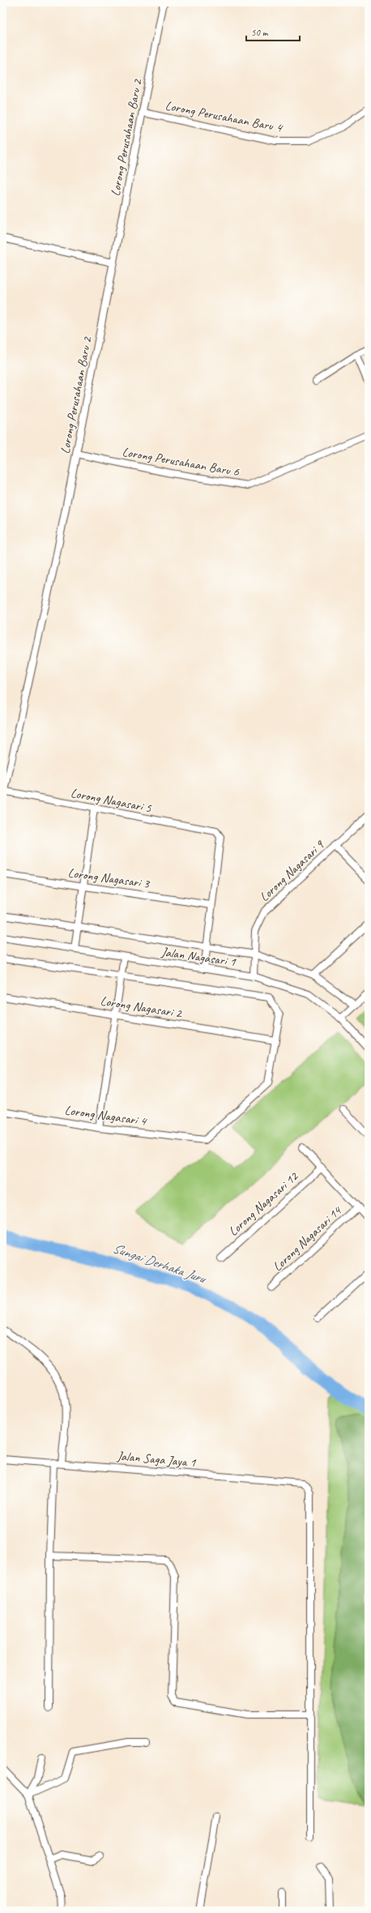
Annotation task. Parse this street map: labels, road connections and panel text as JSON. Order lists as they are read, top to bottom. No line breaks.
{"streets":{"street":["Lorong Perusahaan Baru 4","Lorong Perusahaan Baru 2","Lorong Perusahaan Baru 6","Lorong Nagasari 5","Lorong Nagasari 9","Lorong Nagasari 3","Jalan Nagasari 1","Lorong Nagasari 2","Lorong Nagasari 4","Lorong Nagasari 12","Lorong Nagasari 14","Jalan Saga Jaya 1"]},"crossings":[["Lorong Perusahaan Baru 4","Lorong Perusahaan Baru 2"],["Lorong Perusahaan Baru 2","Lorong Perusahaan Baru 6"],["Lorong Perusahaan Baru 2","Lorong Nagasari 5"],["Lorong Nagasari 5","Lorong Nagasari 3"],["Lorong Nagasari 9","Jalan Nagasari 1"],["Lorong Nagasari 2","Lorong Nagasari 4"]],"water":["Sungai Derhaka Juru"],"scale_bar":"50 m"}
